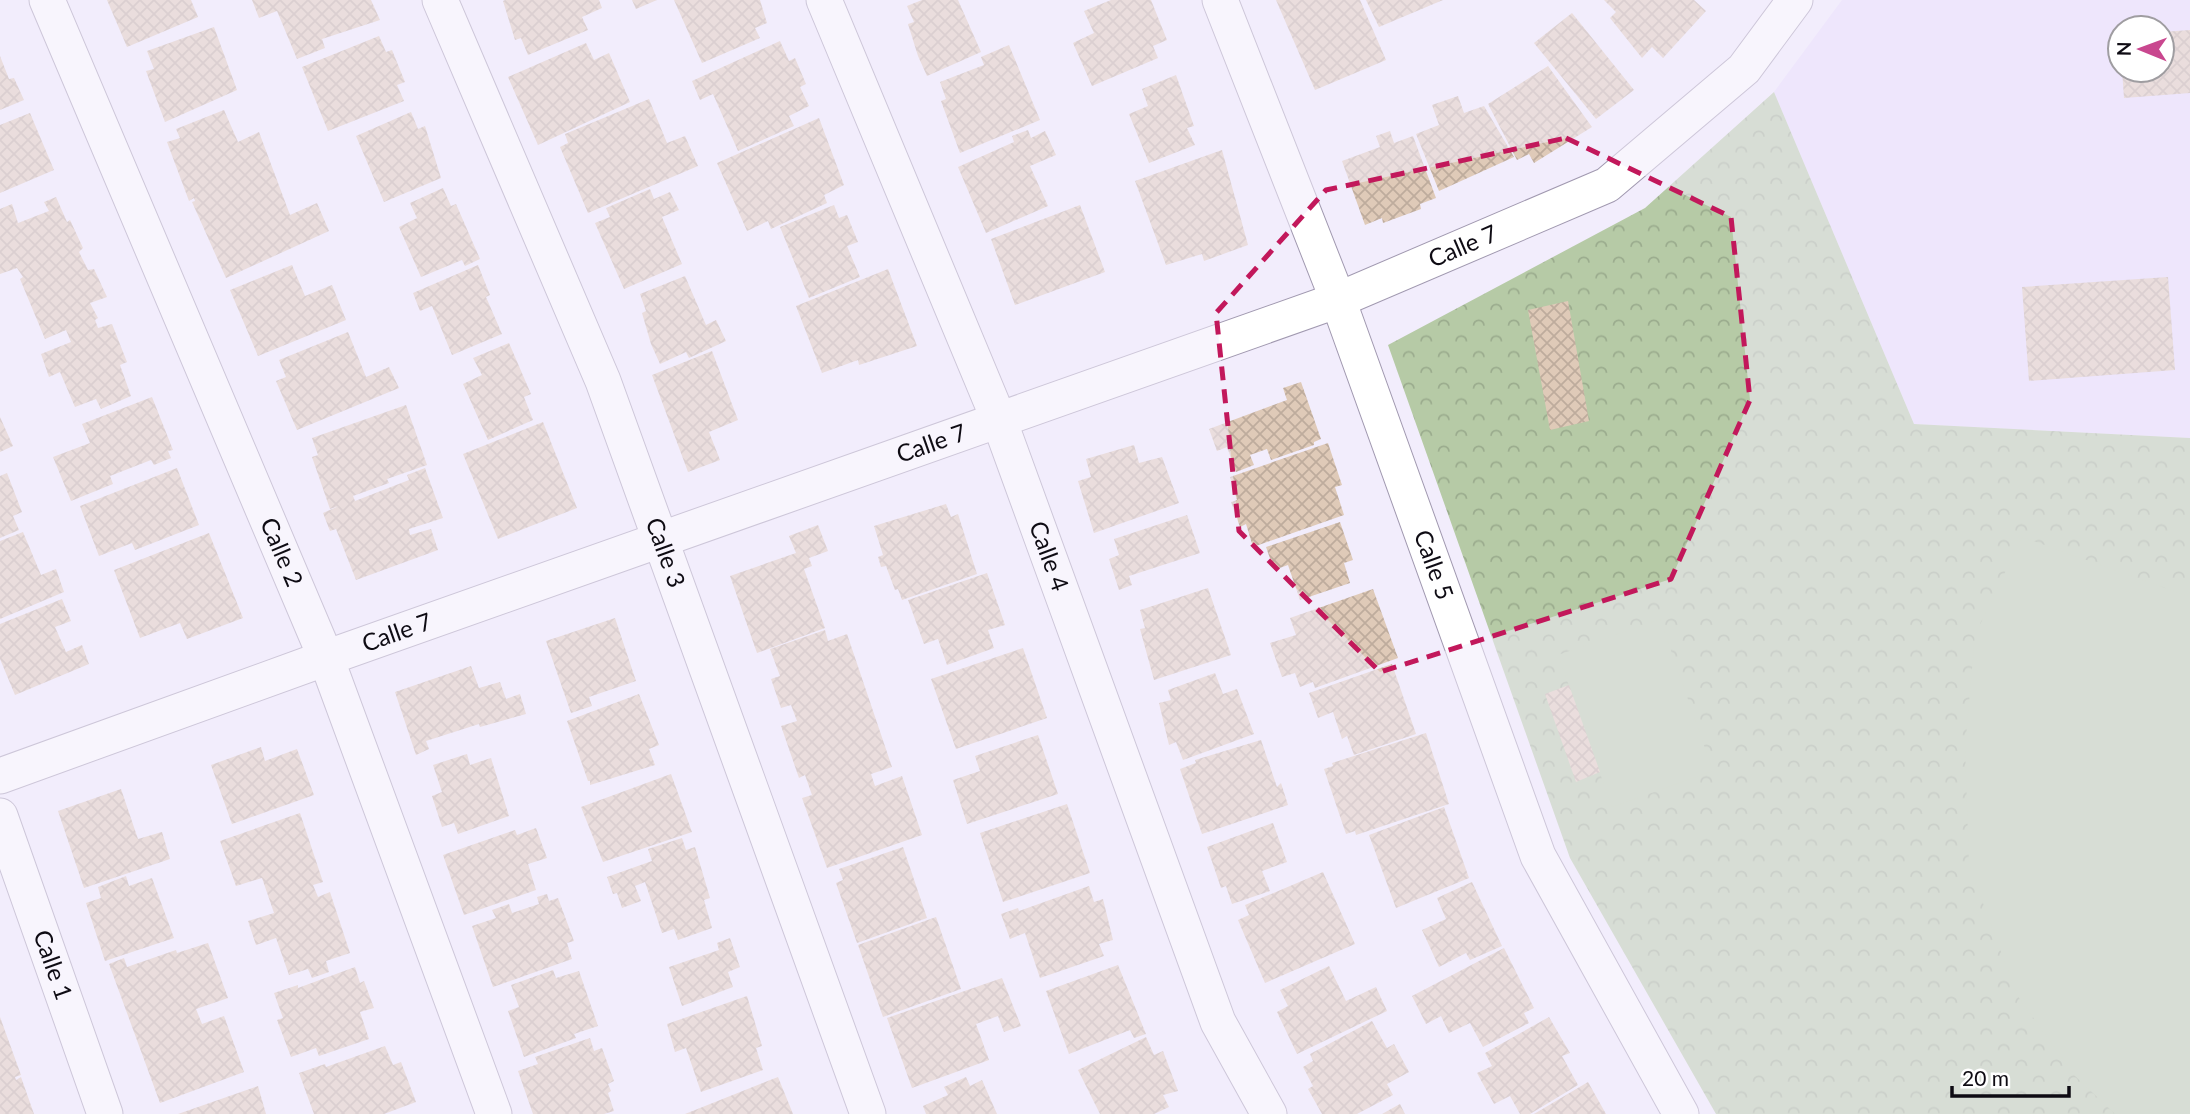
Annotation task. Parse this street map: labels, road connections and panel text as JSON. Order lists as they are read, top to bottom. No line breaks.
{"streets":{"street":["Calle 7","Calle 3","Calle 2","Calle 4","Calle 5","Calle 1"]},"crossings":[["Calle 7","Calle 3"],["Calle 7","Calle 2"],["Calle 7","Calle 4"],["Calle 7","Calle 5"]],"scale_bar":"20 m","north":"left"}
